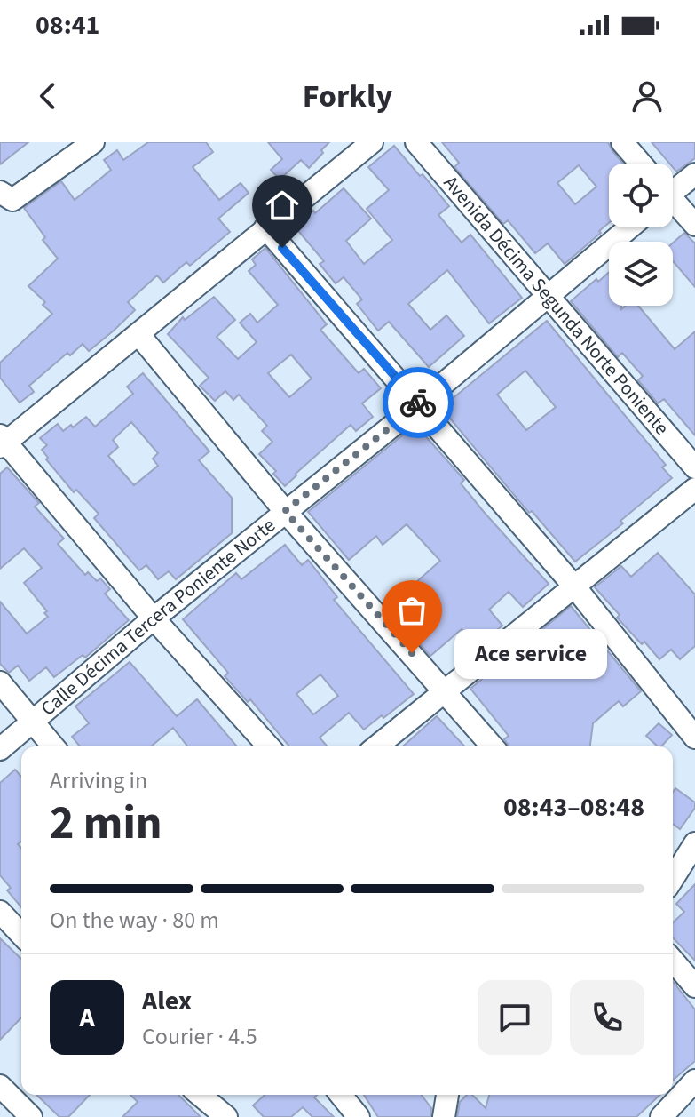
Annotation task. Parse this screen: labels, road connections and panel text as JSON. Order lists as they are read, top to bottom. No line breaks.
{"streets":{"street":["Avenida Décima Segunda Norte Poniente","Calle Décima Tercera Poniente Norte"]},"crossings":[["Avenida Décima Segunda Norte Poniente","Calle Décima Tercera Poniente Norte"]],"places":["Ace service"],"page":{"status":"08:41","header":"Forkly","bubble":"Ace service","heading":["2 min","Arriving in","08:43–08:48"],"panel":["Alex","Courier · 4.5"],"bar":"On the way · 80 m","round":"A"}}
